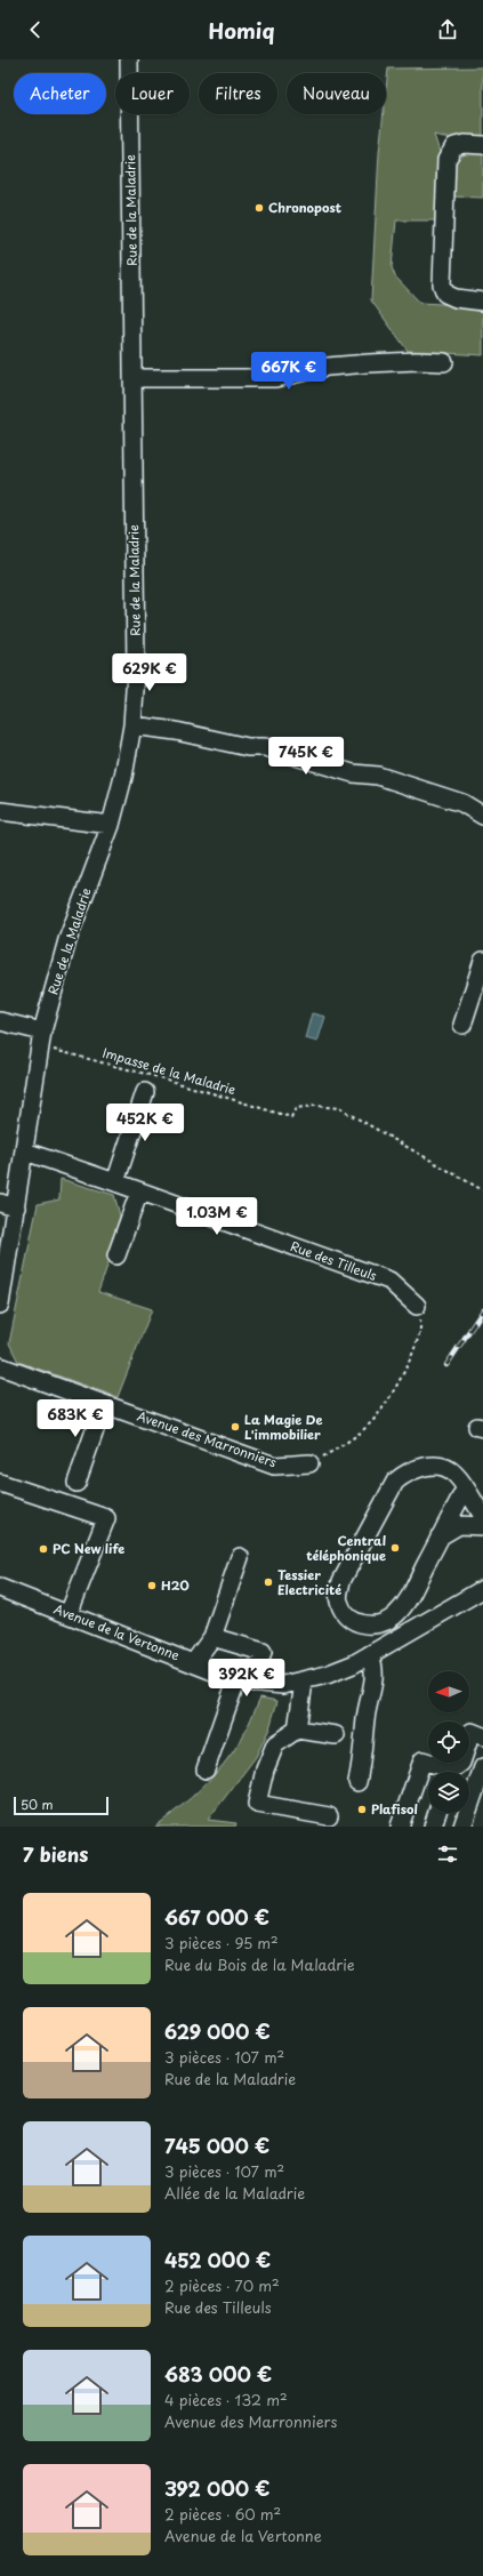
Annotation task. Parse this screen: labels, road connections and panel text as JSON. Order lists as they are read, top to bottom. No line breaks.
{"streets":{"street":["Rue de la Maladrie","Rue des Tilleuls","Avenue des Marronniers","Avenue de la Vertonne"],"path":["Impasse de la Maladrie"]},"crossings":[["Rue de la Maladrie","Impasse de la Maladrie"],["Rue de la Maladrie","Rue des Tilleuls"]],"places":["Chronopost","La Magie De L'immobilier","Central téléphonique","PC New life","Tessier Electricité","H2O","Plafisol"],"scale_bar":"50 m","north":"left","page":{"header":"Homiq","chip":["Acheter","Louer","Filtres","Nouveau"],"price":["667K €","629K €","745K €","452K €","1.03M €","683K €","392K €"],"scale":"50 m","heading":"7 biens","list":[{"name":"667 000 €","note":"3 pièces · 95 m² · Rue du Bois de la Maladrie"},{"name":"629 000 €","note":"3 pièces · 107 m² · Rue de la Maladrie"},{"name":"745 000 €","note":"3 pièces · 107 m² · Allée de la Maladrie"},{"name":"452 000 €","note":"2 pièces · 70 m² · Rue des Tilleuls"},{"name":"683 000 €","note":"4 pièces · 132 m² · Avenue des Marronniers"},{"name":"392 000 €","note":"2 pièces · 60 m² · Avenue de la Vertonne"}]}}
